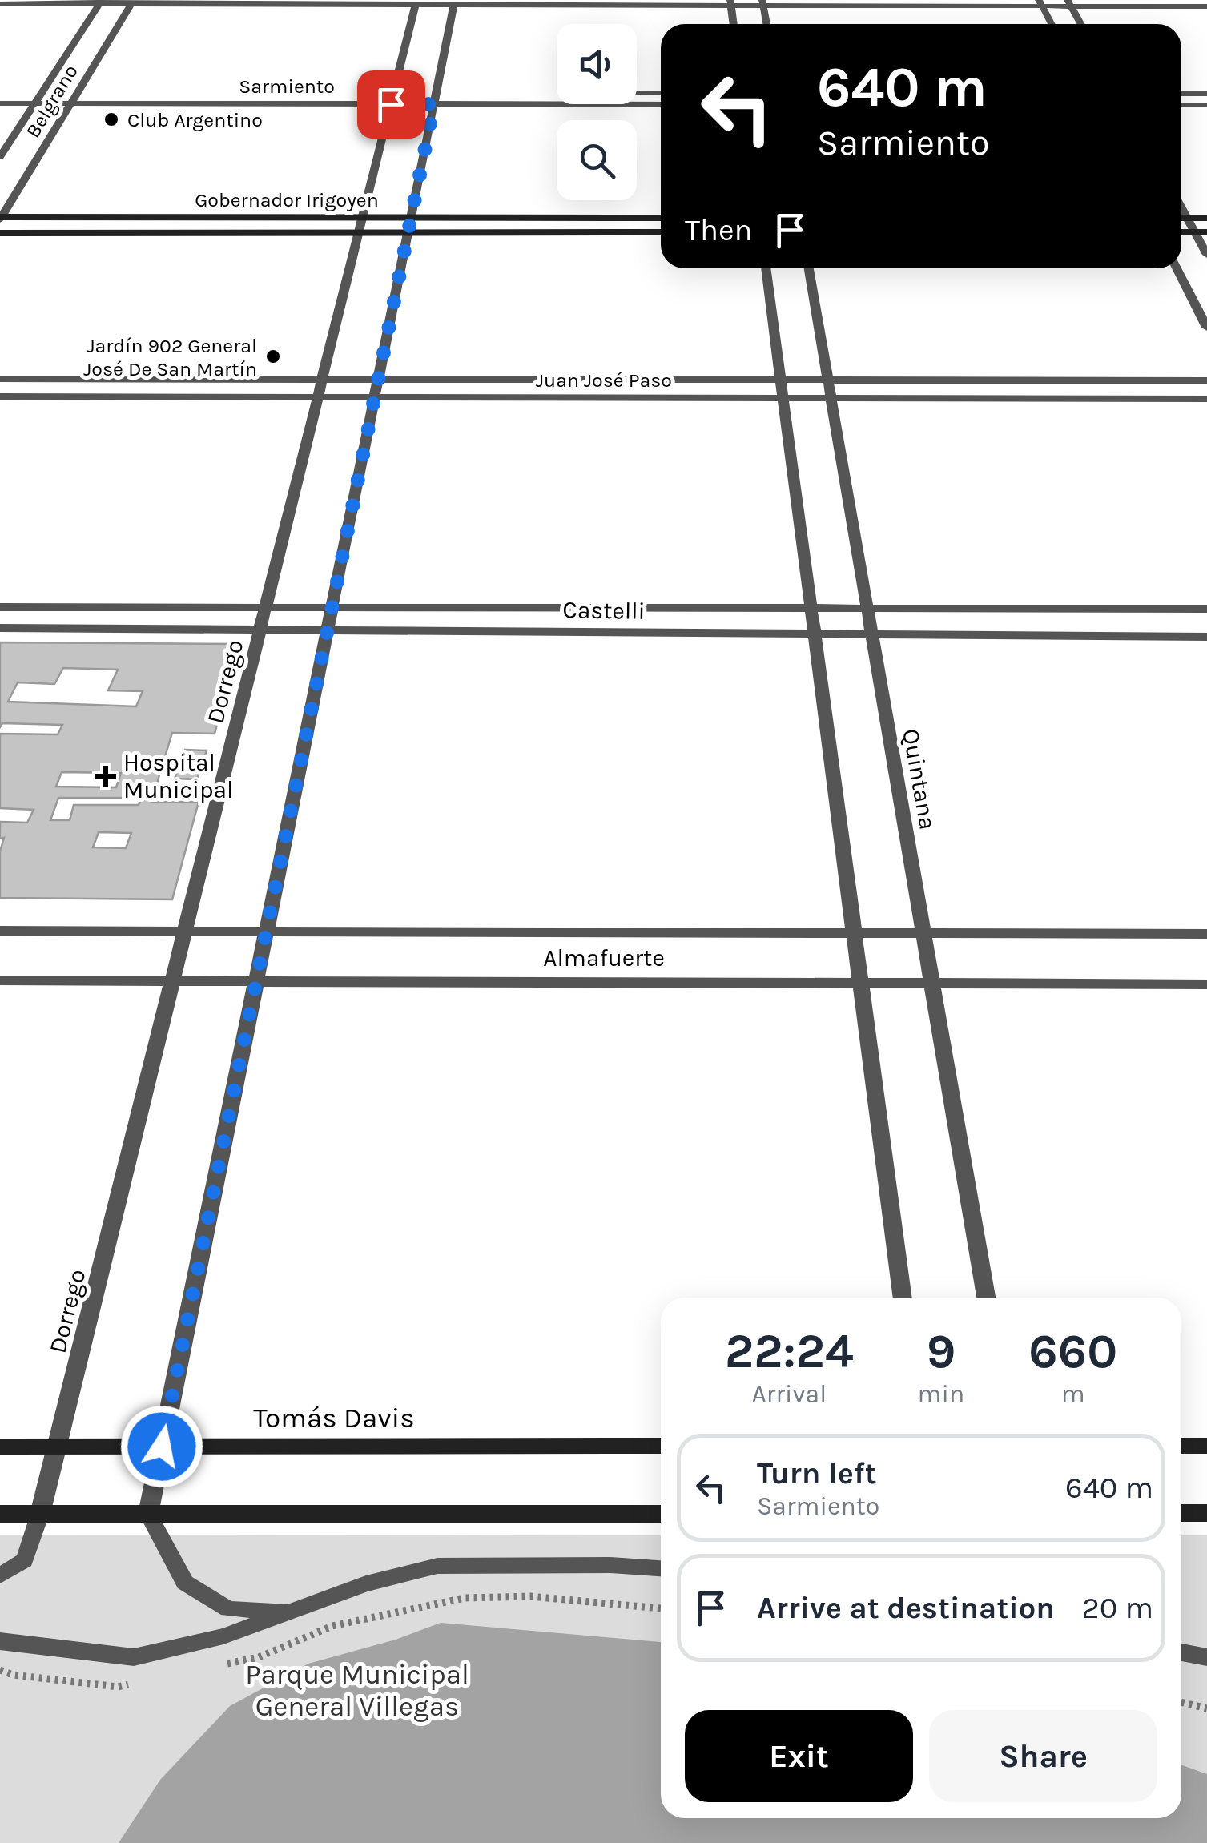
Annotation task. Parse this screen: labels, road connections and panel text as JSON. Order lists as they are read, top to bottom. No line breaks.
{"streets":{"street":["Sarmiento","Belgrano","Gobernador Irigoyen","Juan José Paso","Castelli","Dorrego","Quintana","Almafuerte","Tomás Davis"]},"crossings":[["Sarmiento","Belgrano"],["Sarmiento","Dorrego"],["Belgrano","Gobernador Irigoyen"],["Gobernador Irigoyen","Dorrego"],["Juan José Paso","Dorrego"],["Juan José Paso","Quintana"],["Castelli","Dorrego"],["Castelli","Quintana"],["Dorrego","Almafuerte"],["Dorrego","Tomás Davis"],["Quintana","Almafuerte"]],"parks":["Parque Municipal General Villegas"],"places":{"other":["Club Argentino","Jardín 902 General José De San Martín"],"health":["Hospital Municipal"]},"page":{"turn":["640 m","Sarmiento"],"then":"Then","eta":["22:24","Arrival","9","min","660","m"],"list":[{"name":"Turn left","note":"Sarmiento","value":"640 m"},{"name":"Arrive at destination","value":"20 m"}],"buttons":["Exit","Share"]}}
